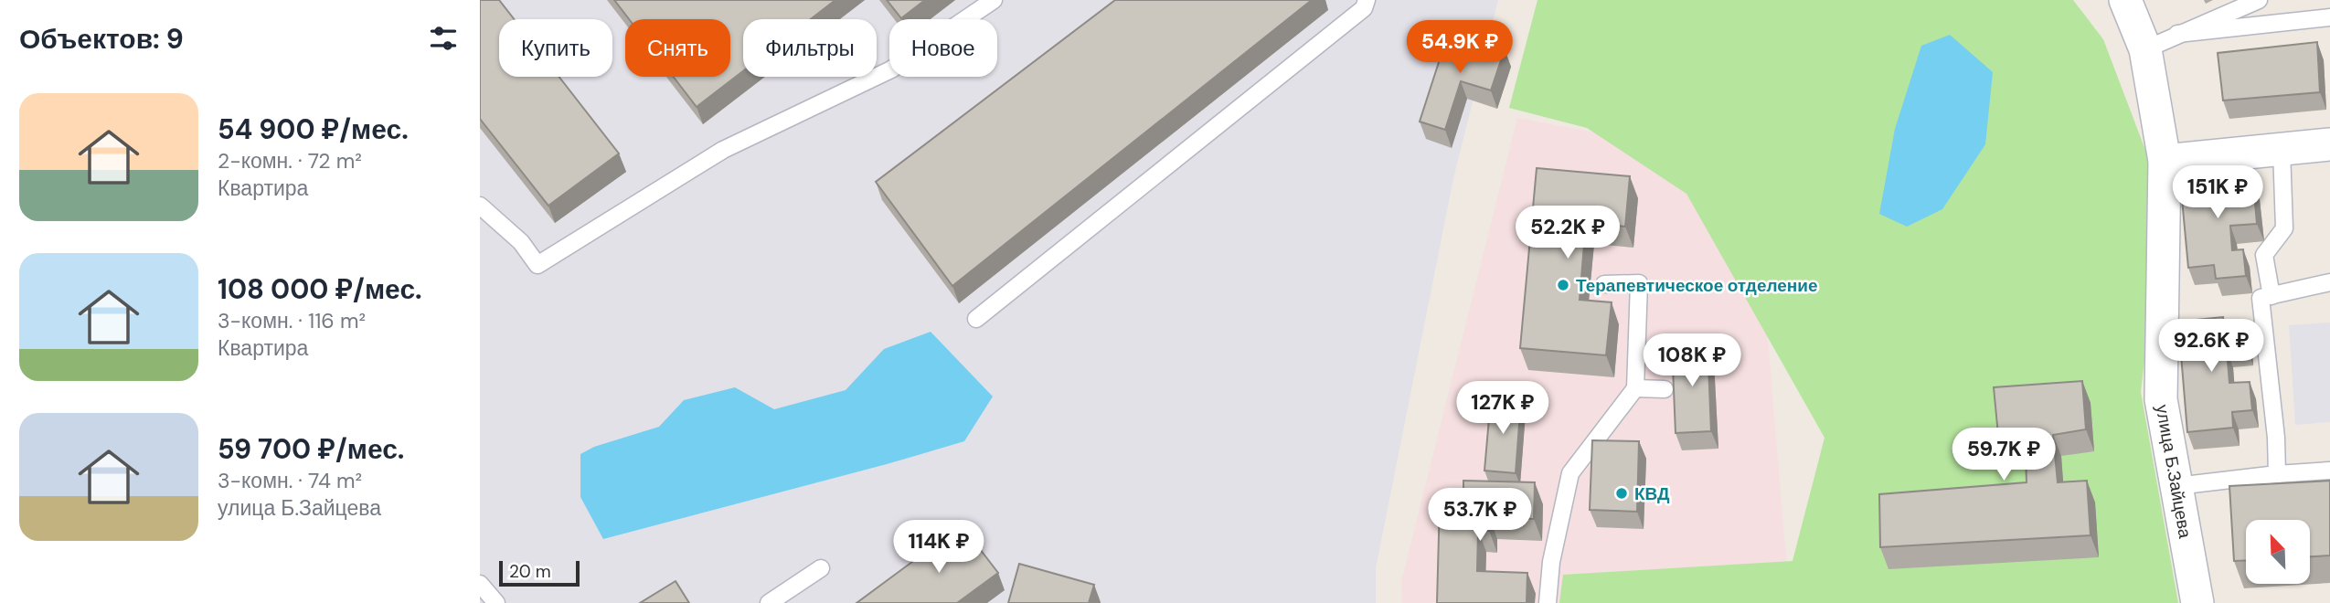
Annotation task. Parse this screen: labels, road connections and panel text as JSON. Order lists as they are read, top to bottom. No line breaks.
{"streets":{"street":["улица Б.Зайцева"]},"places":["Терапевтическое отделение","КВД"],"scale_bar":"20 m","north":"top left","page":{"heading":"Объектов: 9","chip":["Купить","Снять","Фильтры","Новое"],"price":["54.9K ₽","151K ₽","52.2K ₽","92.6K ₽","108K ₽","127K ₽","59.7K ₽","53.7K ₽","114K ₽"],"list":[{"name":"54 900 ₽/мес.","note":"2-комн. · 72 m² · Квартира"},{"name":"108 000 ₽/мес.","note":"3-комн. · 116 m² · Квартира"},{"name":"59 700 ₽/мес.","note":"3-комн. · 74 m² · улица Б.Зайцева"}],"scale":"20 m"}}
